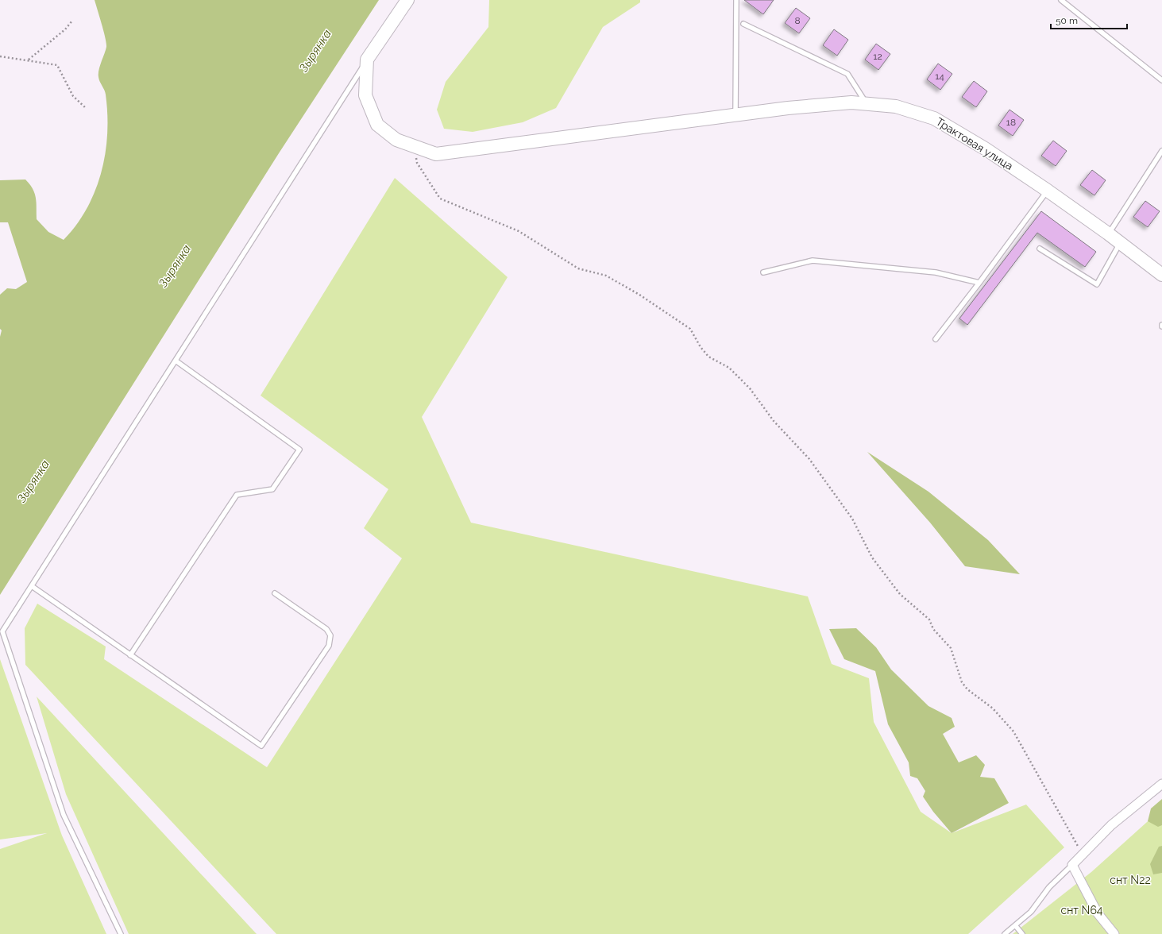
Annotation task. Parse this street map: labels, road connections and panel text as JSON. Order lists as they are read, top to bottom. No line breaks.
{"streets":{"street":["Трактовая улица"]},"water":["Зырянка"],"parks":["снт N22","снт N64"],"house_numbers":["8","12","14","18"],"scale_bar":"50 m"}
